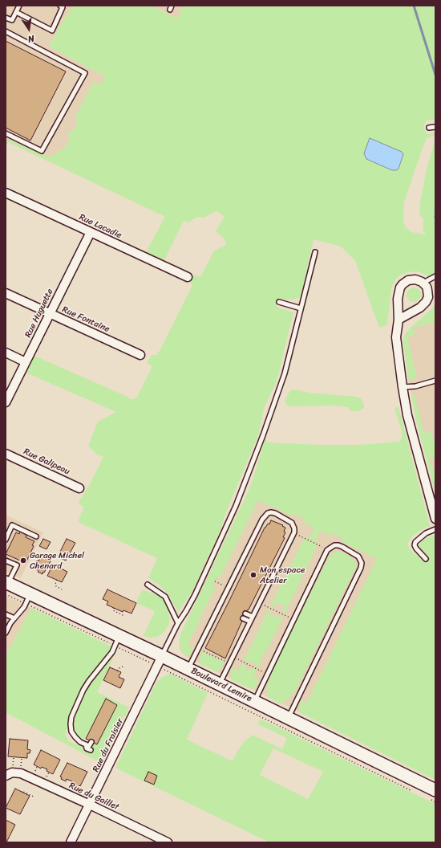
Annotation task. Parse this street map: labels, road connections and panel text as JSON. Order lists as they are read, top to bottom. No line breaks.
{"streets":{"main road":["Boulevard Lemire"],"street":["Rue Lacadie","Rue Huguette","Rue Fontaine","Rue Galipeau","Rue du Fraisier","Rue du Gaillet"]},"crossings":[["Rue Lacadie","Rue Huguette"],["Rue Huguette","Rue Fontaine"],["Boulevard Lemire","Rue du Fraisier"],["Rue du Fraisier","Rue du Gaillet"]],"places":["Garage Michel Chenard","Mon espace Atelier"],"north":"bottom"}
